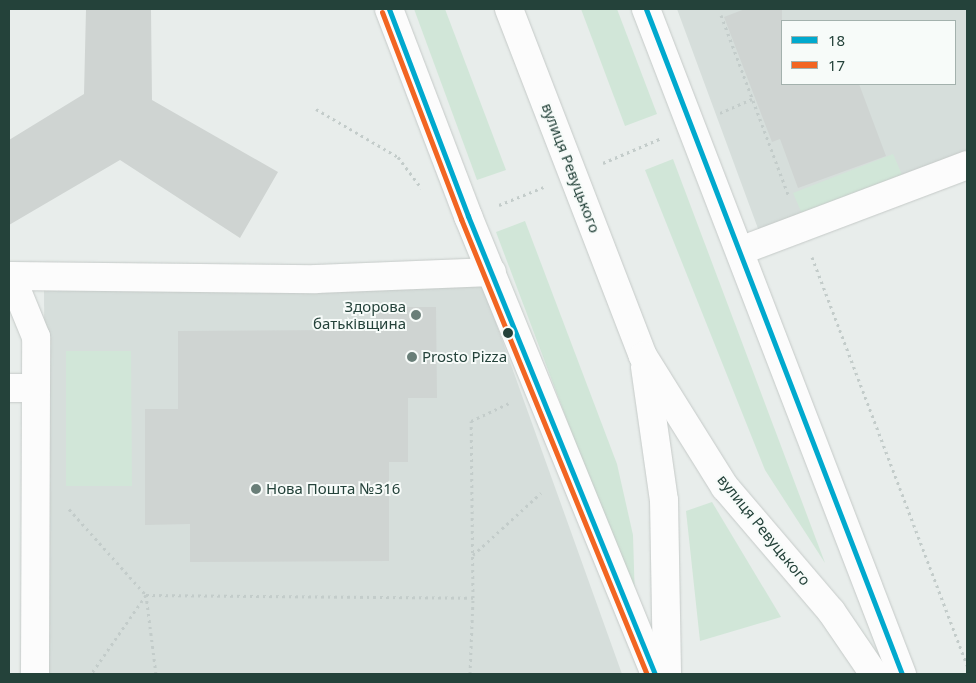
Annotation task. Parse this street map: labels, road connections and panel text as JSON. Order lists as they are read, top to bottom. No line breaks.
{"streets":{"street":["вулиця Ревуцького"]},"places":["Здорова батьківщина","Prosto Pizza","Нова Пошта №316"],"lines":["transit line 18","transit line 17"],"legend":["18","17"]}
